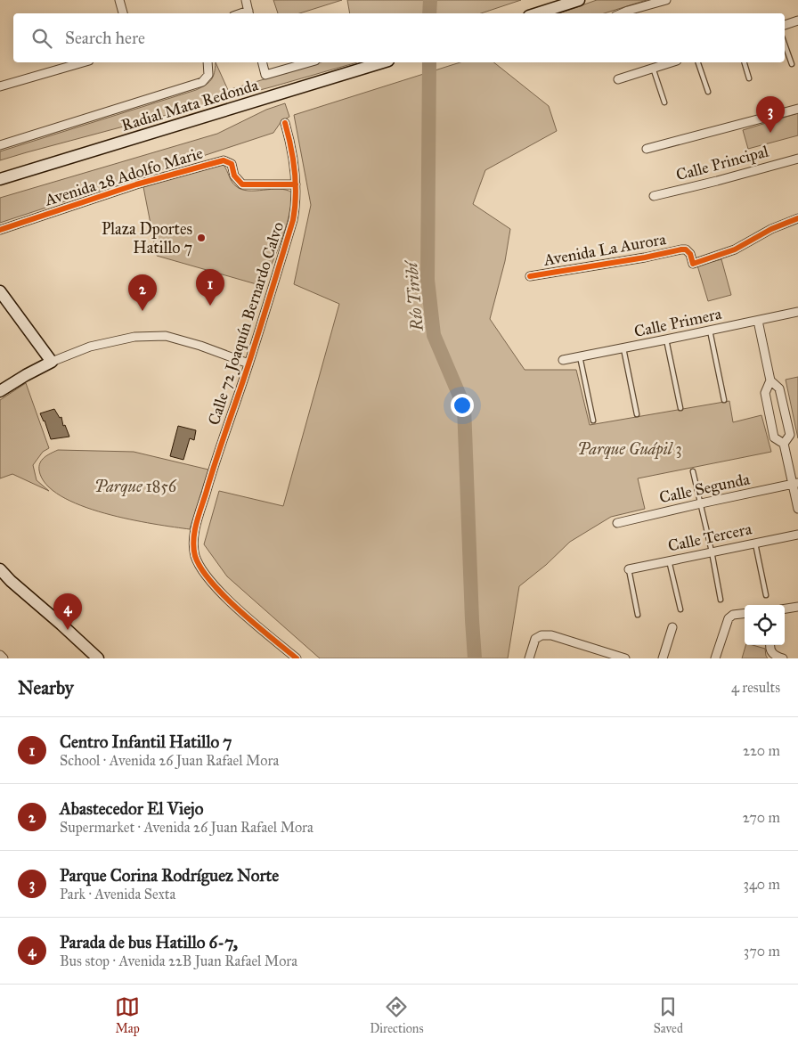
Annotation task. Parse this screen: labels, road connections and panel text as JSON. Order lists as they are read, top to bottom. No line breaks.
{"streets":{"main road":["Radial Mata Redonda"],"street":["Calle Principal","Avenida 28 Adolfo Marie","Avenida La Aurora","Calle Primera","Calle 72 Joaquín Bernardo Calvo","Calle Segunda","Calle Tercera"]},"crossings":[["Avenida 28 Adolfo Marie","Calle 72 Joaquín Bernardo Calvo"]],"water":["Río Tiribí"],"parks":["Parque Guápil 3","Parque 1856"],"places":["Plaza Dportes Hatillo 7"],"page":{"search":"Search here","pins":["3","1","2","4"],"heading":["Nearby","4 results"],"list":[{"mark":"1","name":"Centro Infantil Hatillo 7","note":"School · Avenida 26 Juan Rafael Mora","value":"220 m"},{"mark":"2","name":"Abastecedor El Viejo","note":"Supermarket · Avenida 26 Juan Rafael Mora","value":"270 m"},{"mark":"3","name":"Parque Corina Rodríguez Norte","note":"Park · Avenida Sexta","value":"340 m"},{"mark":"4","name":"Parada de bus Hatillo 6-7,","note":"Bus stop · Avenida 22B Juan Rafael Mora","value":"370 m"}],"nav":["Map","Directions","Saved"]}}
